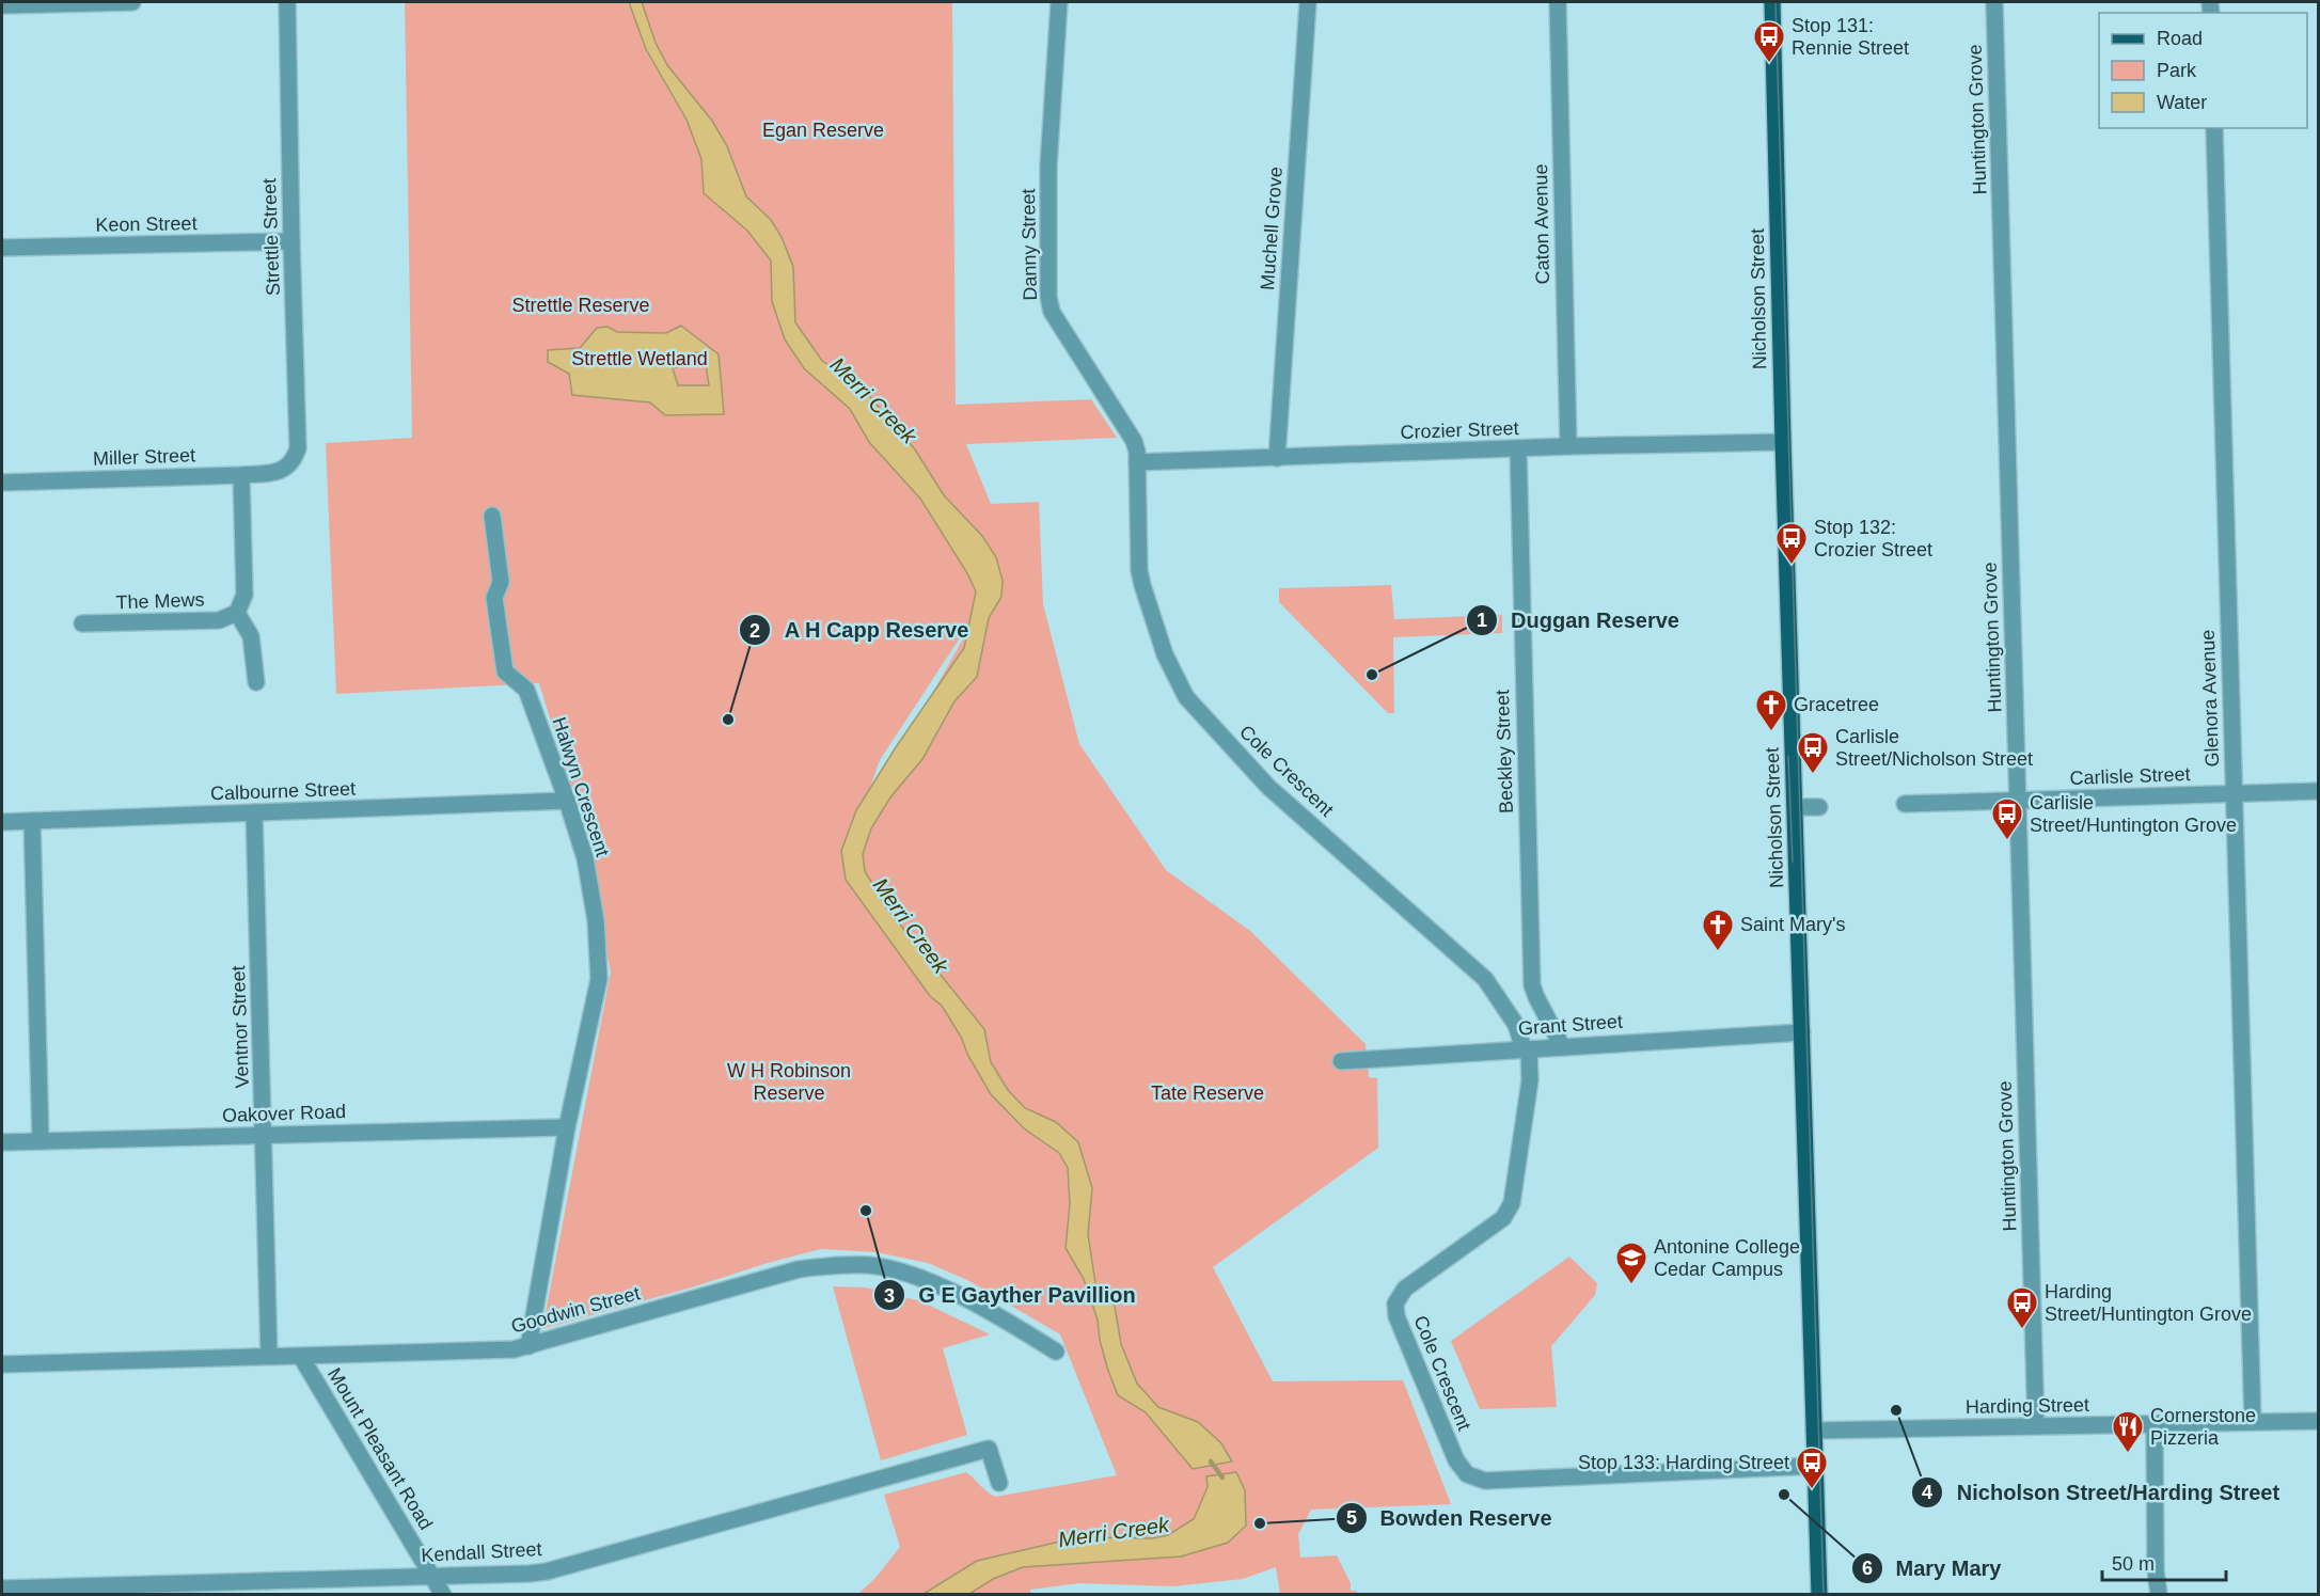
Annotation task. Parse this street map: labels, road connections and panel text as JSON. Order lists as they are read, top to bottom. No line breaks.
{"streets":{"main road":["Nicholson Street"],"street":["Huntington Grove","Keon Street","Caton Avenue","Muchell Grove","Strettle Street","Danny Street","Crozier Street","Miller Street","The Mews","Glenora Avenue","Beckley Street","Cole Crescent","Carlisle Street","Halwyn Crescent","Calbourne Street","Grant Street","Ventnor Street","Oakover Road","Goodwin Street","Harding Street","Mount Pleasant Road","Kendall Street"]},"crossings":[["Huntington Grove","Carlisle Street"],["Huntington Grove","Harding Street"],["Keon Street","Strettle Street"],["Caton Avenue","Crozier Street"],["Muchell Grove","Crozier Street"],["Strettle Street","Miller Street"],["Danny Street","Crozier Street"],["Danny Street","Cole Crescent"],["Nicholson Street","Crozier Street"],["Nicholson Street","Cole Crescent"],["Nicholson Street","Grant Street"],["Nicholson Street","Harding Street"],["Crozier Street","Beckley Street"],["Crozier Street","Cole Crescent"],["Glenora Avenue","Carlisle Street"],["Glenora Avenue","Harding Street"],["Beckley Street","Grant Street"],["Cole Crescent","Grant Street"],["Halwyn Crescent","Calbourne Street"],["Halwyn Crescent","Oakover Road"],["Halwyn Crescent","Goodwin Street"],["Calbourne Street","Ventnor Street"],["Ventnor Street","Oakover Road"],["Ventnor Street","Goodwin Street"],["Goodwin Street","Mount Pleasant Road"],["Mount Pleasant Road","Kendall Street"]],"water":["Merri Creek"],"parks":["Egan Reserve","Strettle Reserve","Strettle Wetland","W H Robinson Reserve","Tate Reserve"],"places":{"bus stop":["Stop 131: Rennie Street","Stop 132: Crozier Street","Carlisle Street/Nicholson Street","Carlisle Street/Huntington Grove","Harding Street/Huntington Grove","Stop 133: Harding Street"],"other":["Duggan Reserve","A H Capp Reserve","G E Gayther Pavillion","Nicholson Street/Harding Street","Mary Mary","Bowden Reserve"],"church":["Gracetree","Saint Mary's"],"school or university":["Antonine College Cedar Campus"],"restaurant":["Cornerstone Pizzeria"]},"legend":["Road","Park","Water"],"scale_bar":"50 m"}
